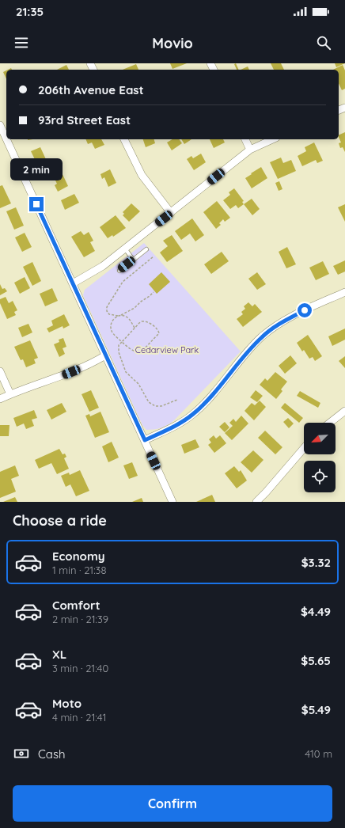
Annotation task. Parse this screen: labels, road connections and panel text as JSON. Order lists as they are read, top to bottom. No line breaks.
{"parks":["Cedarview Park"],"north":"bottom left","page":{"status":"21:35","header":"Movio","banner":["206th Avenue East","93rd Street East"],"bubble":"2 min","heading":"Choose a ride","list":[{"name":"Economy","note":"1 min · 21:38","value":"$3.32"},{"name":"Comfort","note":"2 min · 21:39","value":"$4.49"},{"name":"XL","note":"3 min · 21:40","value":"$5.65"},{"name":"Moto","note":"4 min · 21:41","value":"$5.49"}],"pay":["Cash","410 m"],"buttons":"Confirm"}}
